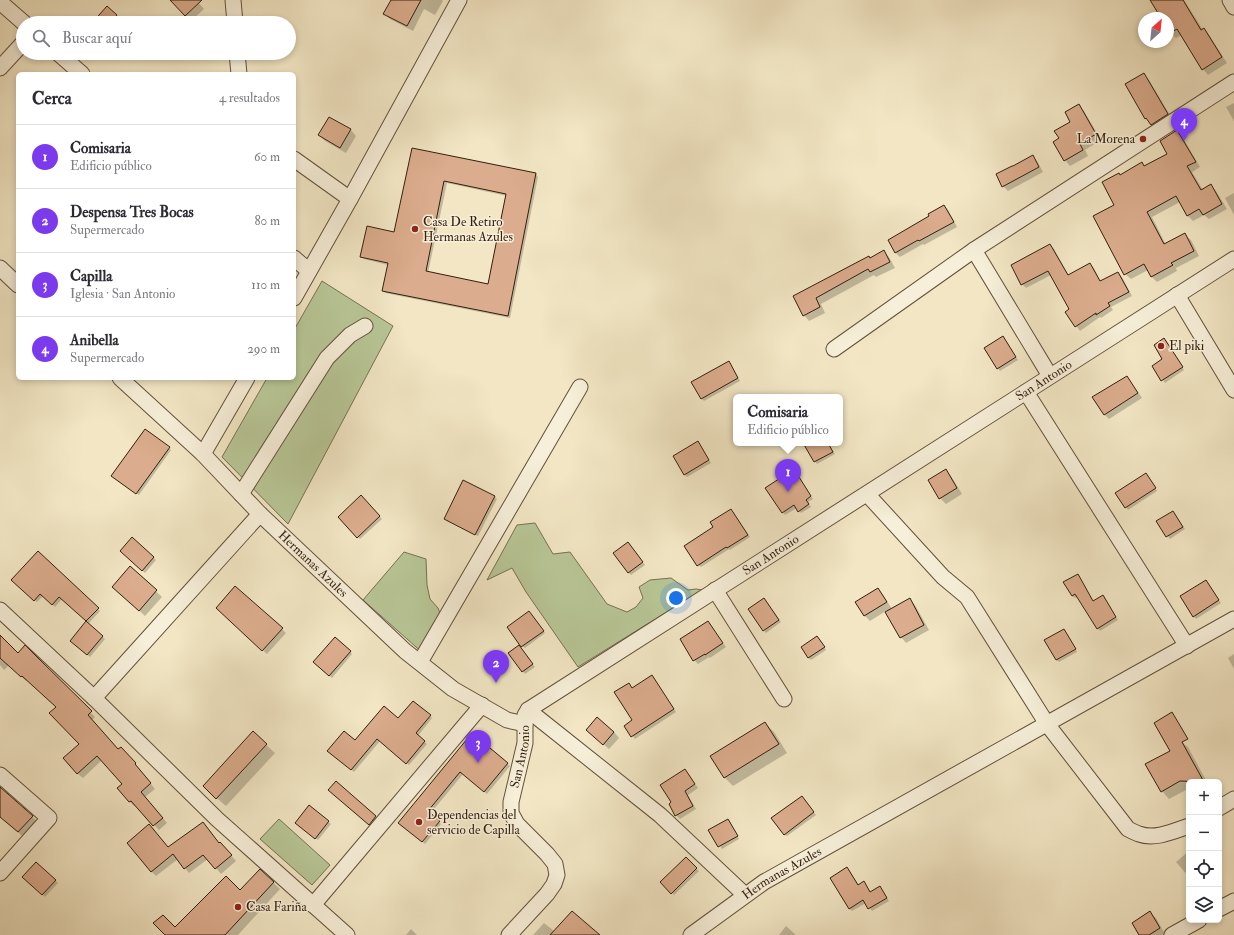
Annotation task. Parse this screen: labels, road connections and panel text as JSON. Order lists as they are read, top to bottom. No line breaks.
{"streets":{"street":["San Antonio","Hermanas Azules"]},"crossings":[["San Antonio","Hermanas Azules"]],"places":["La Morena","Casa De Retiro Hermanas Azules","El piki","Dependencias del servicio de Capilla","Casa Fariña"],"north":"top right","page":{"search":"Buscar aquí","heading":["Cerca","4 resultados"],"pins":["4","1","2","3"],"list":[{"mark":"1","name":"Comisaria","note":"Edificio público","value":"60 m"},{"mark":"2","name":"Despensa Tres Bocas","note":"Supermercado","value":"80 m"},{"mark":"3","name":"Capilla","note":"Iglesia · San Antonio","value":"110 m"},{"mark":"4","name":"Anibella","note":"Supermercado","value":"290 m"}],"popup":["Comisaria","Edificio público"],"map_buttons":["+","−"]}}
